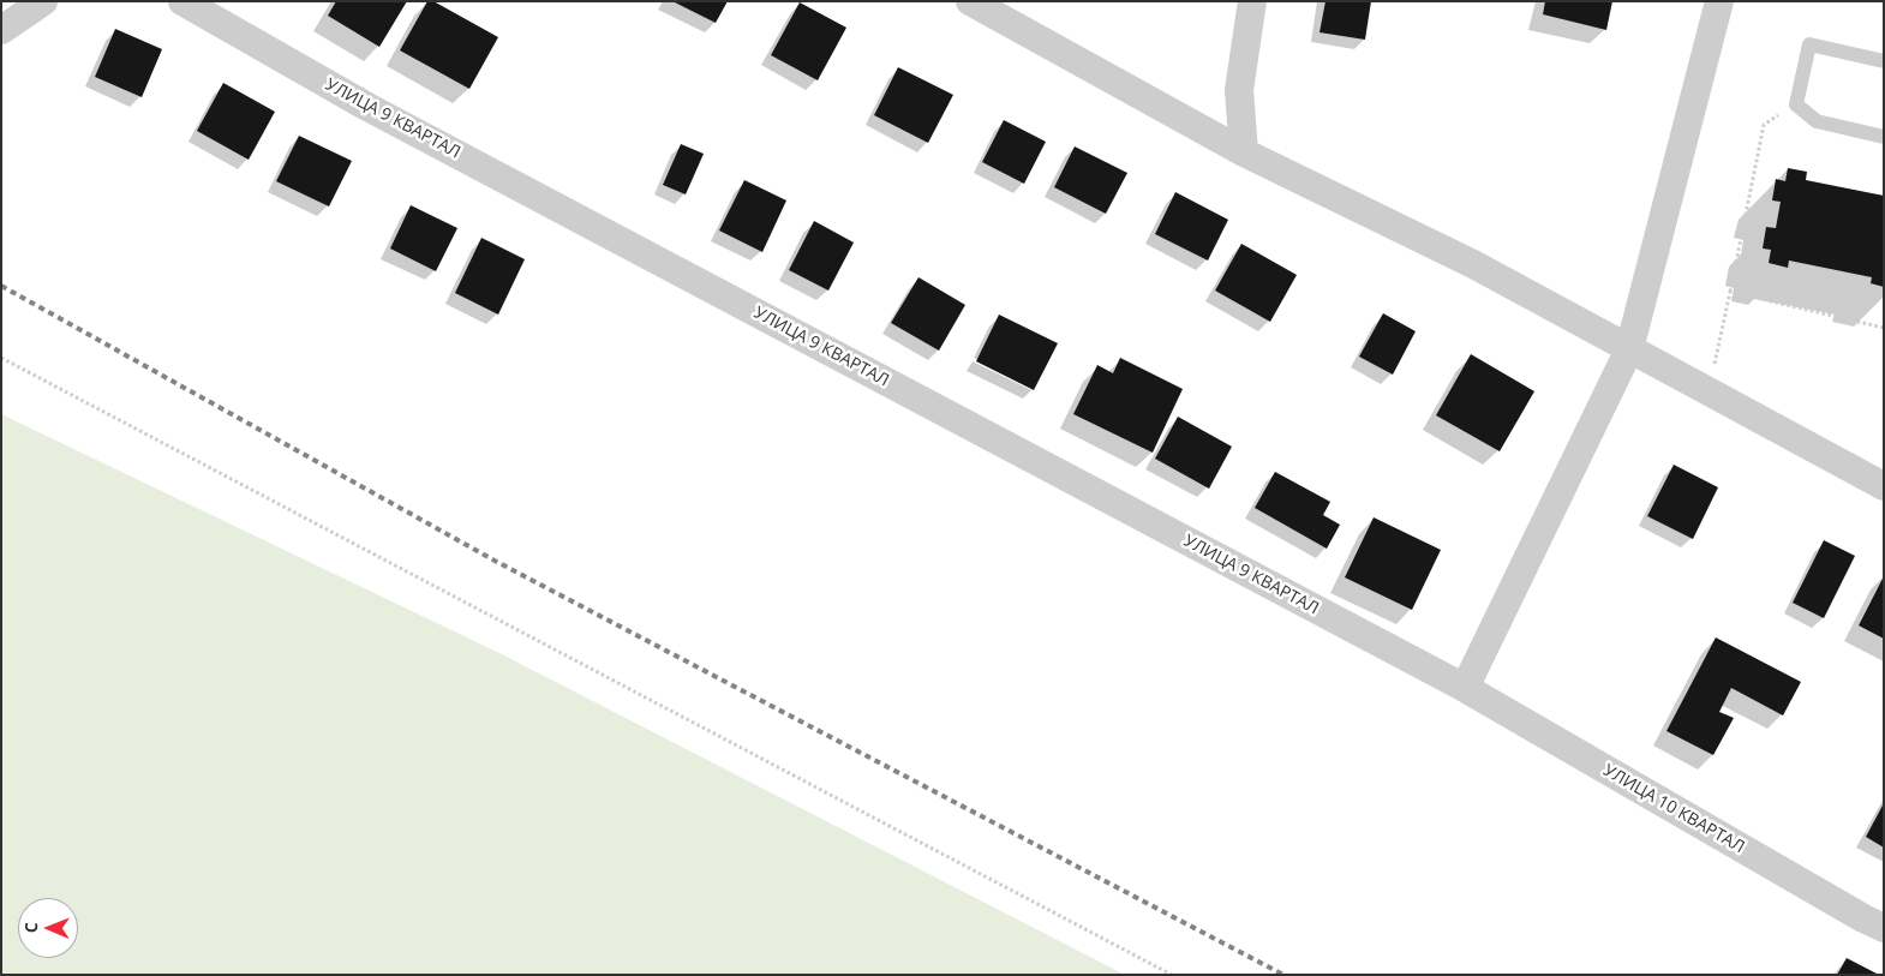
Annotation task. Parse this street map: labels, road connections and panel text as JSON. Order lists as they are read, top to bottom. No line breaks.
{"streets":{"street":["УЛИЦА 9 КВАРТАЛ","УЛИЦА 10 КВАРТАЛ"]},"crossings":[["УЛИЦА 9 КВАРТАЛ","УЛИЦА 10 КВАРТАЛ"]],"north":"left"}
